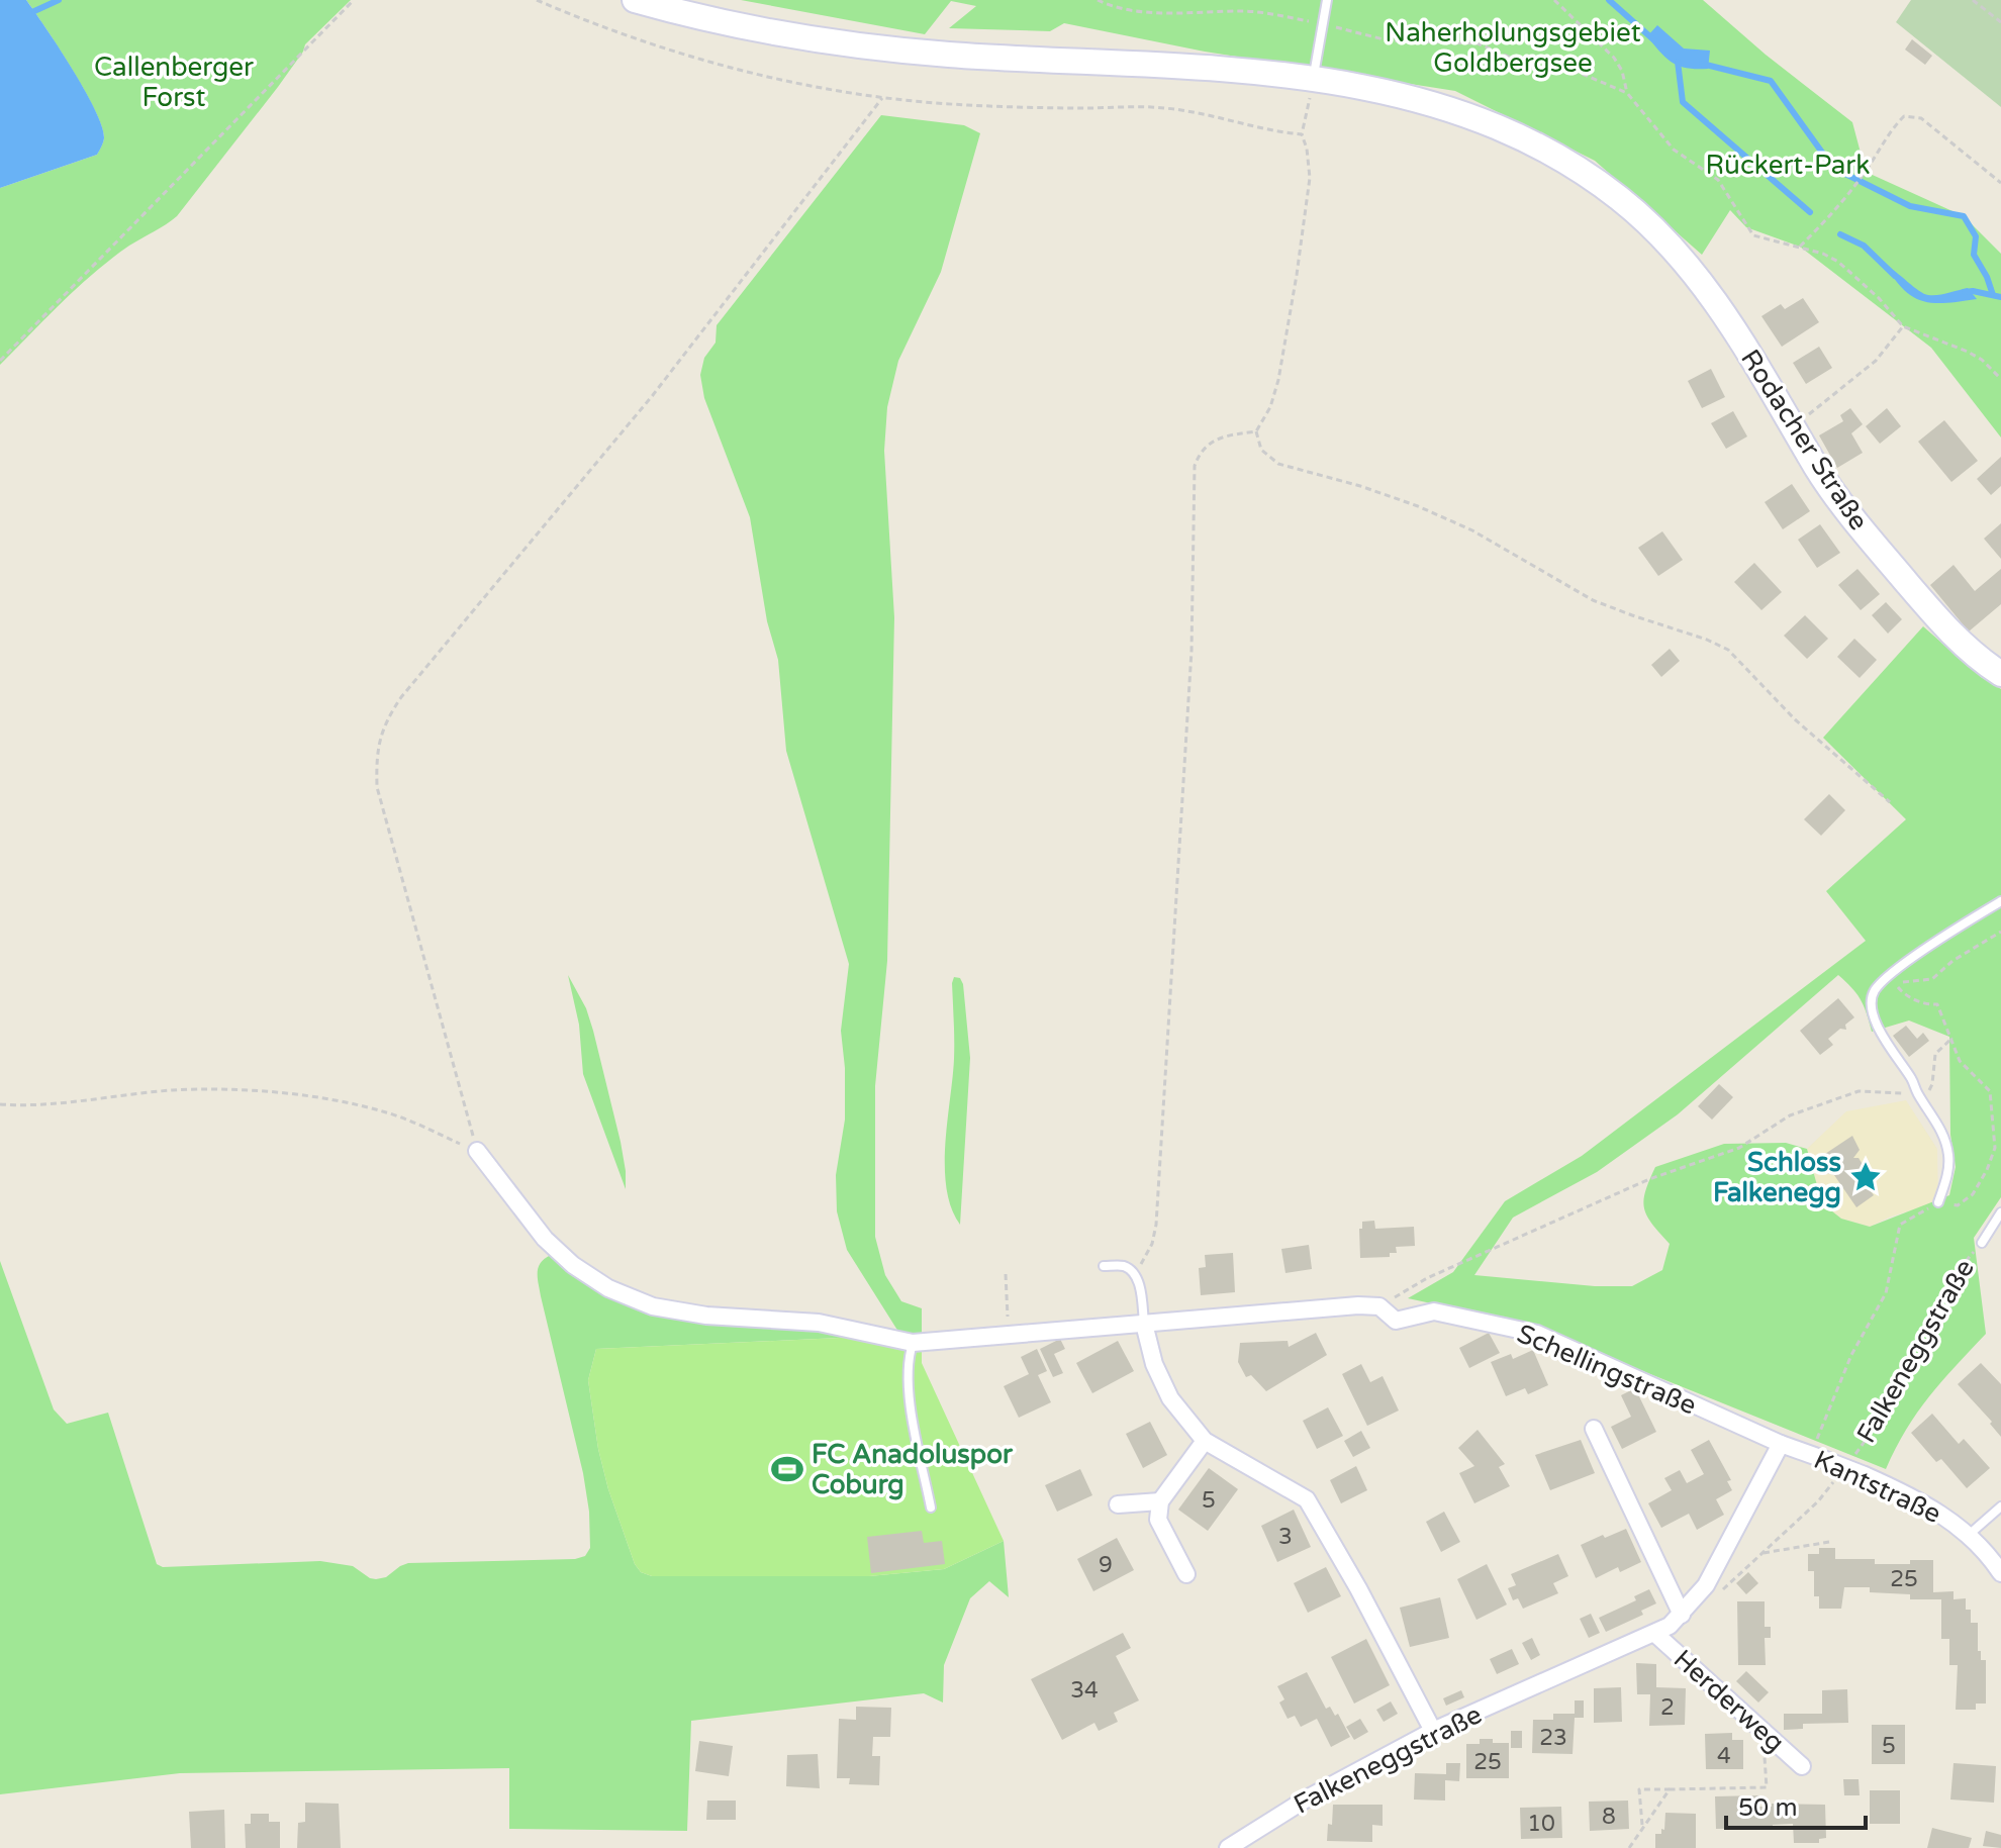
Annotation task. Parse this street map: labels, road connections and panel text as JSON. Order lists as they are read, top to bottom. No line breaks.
{"streets":{"street":["Rodacher Straße","Falkeneggstraße","Schellingstraße","Kantstraße","Herderweg"]},"crossings":[["Falkeneggstraße","Schellingstraße"],["Falkeneggstraße","Kantstraße"],["Falkeneggstraße","Herderweg"],["Schellingstraße","Kantstraße"]],"parks":["Naherholungsgebiet Goldbergsee","Callenberger Forst","Rückert-Park"],"places":{"place":["Schloss Falkenegg"],"sports":["FC Anadoluspor Coburg"]},"house_numbers":["5","3","9","25","34","2","23","5","4","25","8","10"],"scale_bar":"50 m"}
